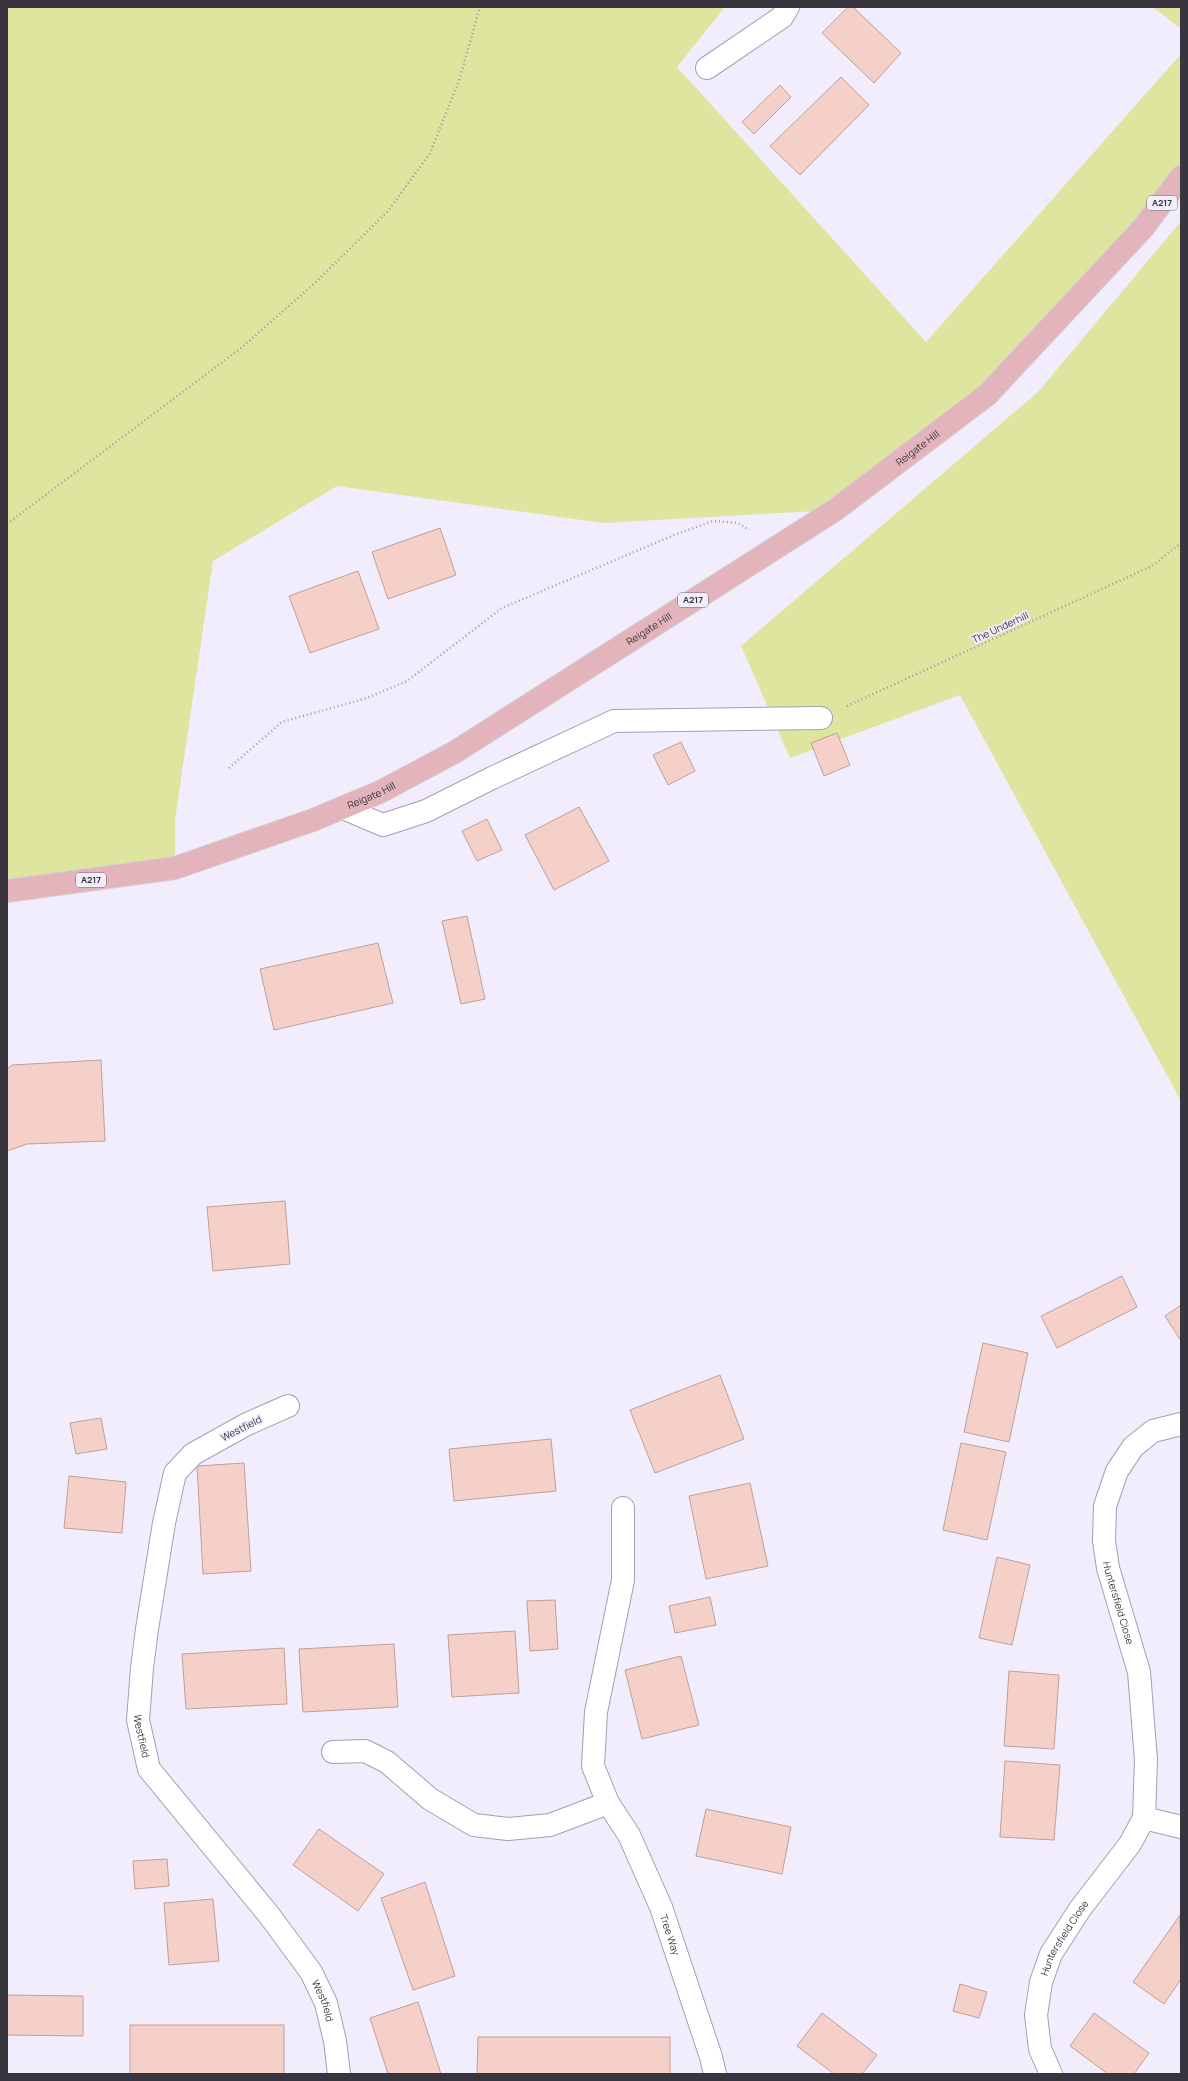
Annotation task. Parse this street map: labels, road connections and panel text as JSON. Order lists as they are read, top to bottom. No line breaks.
{"streets":{"main road":["A217","Reigate Hill"],"street":["Westfield","Huntersfield Close","Tree Way"],"path":["The Underhill"]}}
